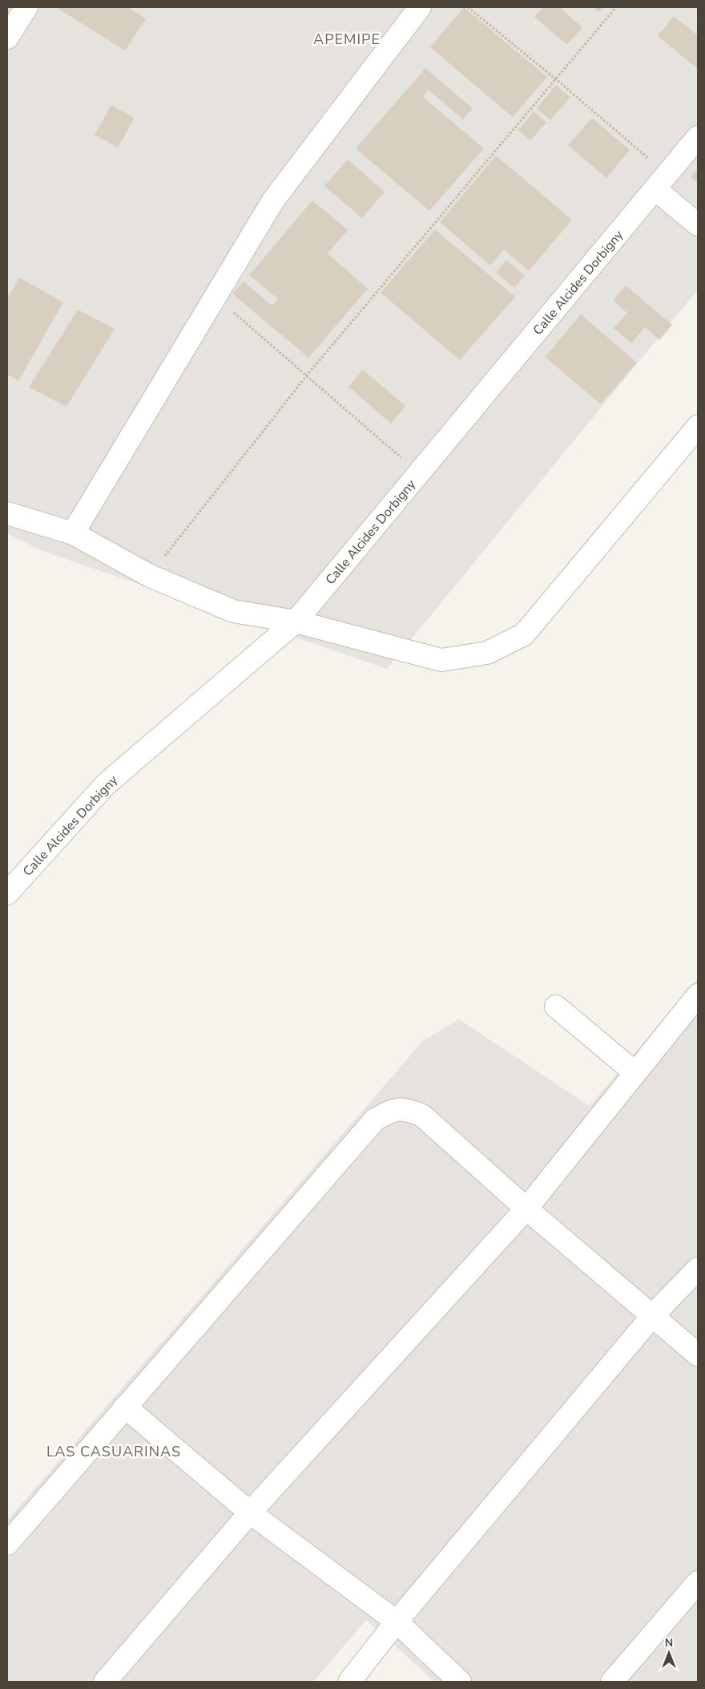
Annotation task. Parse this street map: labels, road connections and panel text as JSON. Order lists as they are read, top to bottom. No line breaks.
{"streets":{"street":["Calle Alcides Dorbigny"]},"districts":["APEMIPE","LAS CASUARINAS"],"north":"top"}
